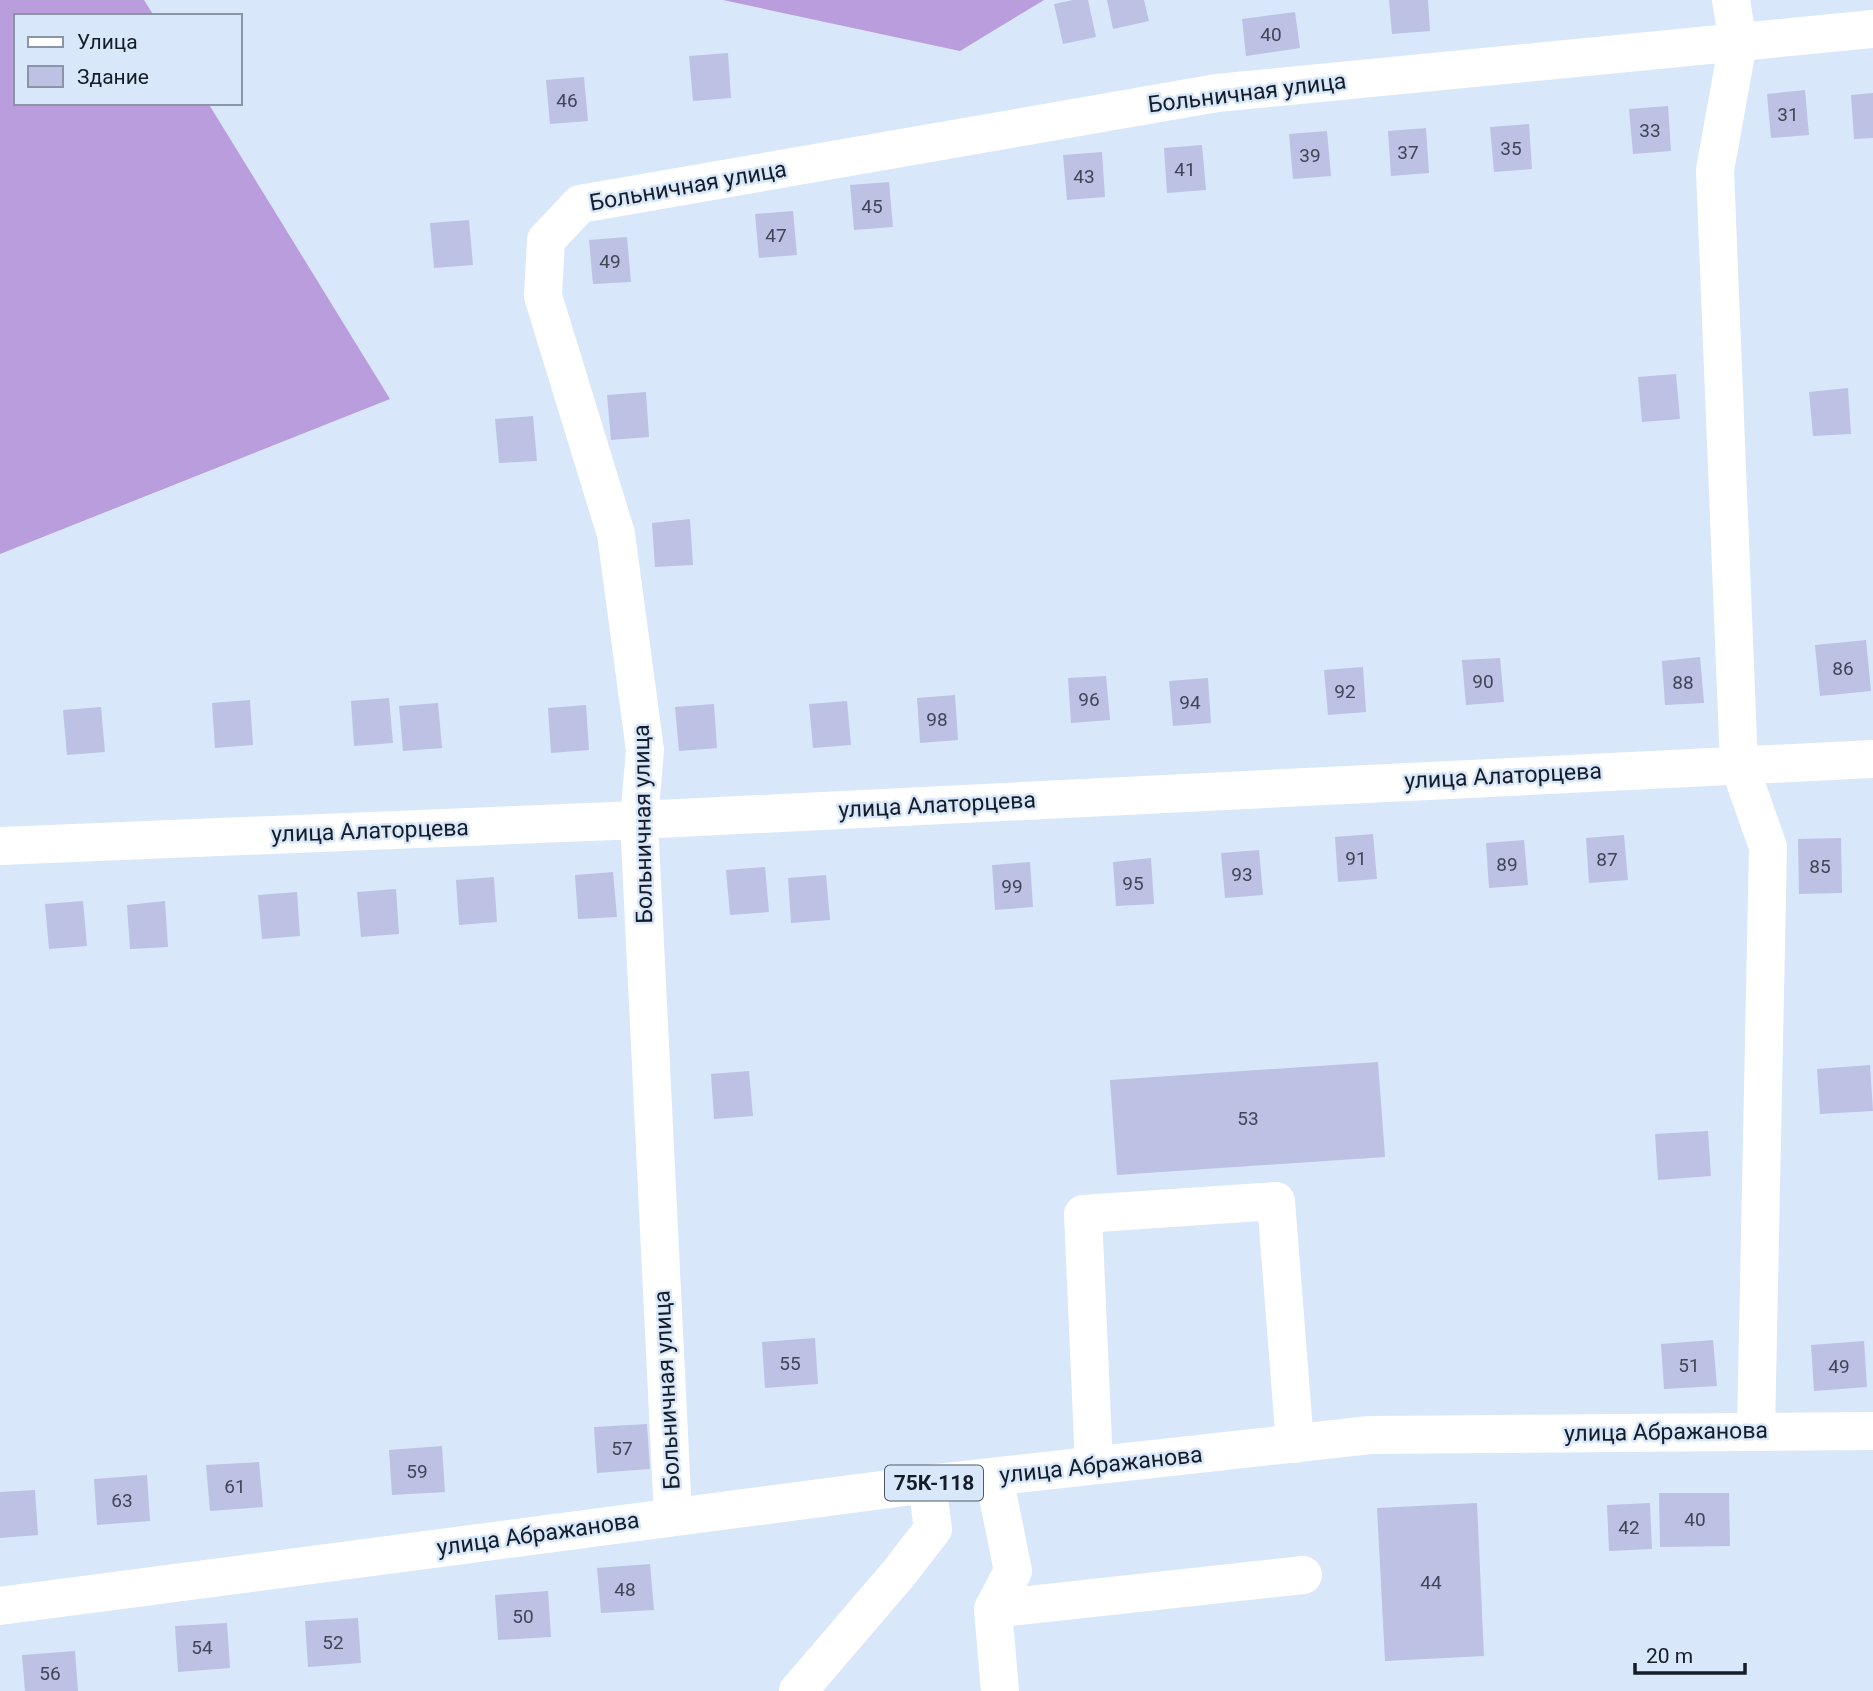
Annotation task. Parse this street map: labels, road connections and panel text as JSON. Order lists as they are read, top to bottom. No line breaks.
{"streets":{"street":["Больничная улица","улица Алаторцева","улица Абражанова","75К-118"]},"crossings":[["Больничная улица","улица Алаторцева"],["Больничная улица","улица Абражанова"]],"house_numbers":["40","46","31","33","35","37","39","41","43","45","47","49","86","90","88","92","96","94","98","91","87","89","85","93","95","99","53","55","51","49","57","59","61","63","40","42","44","48","50","52","54","56"],"legend":["Улица","Здание"],"scale_bar":"20 m"}
